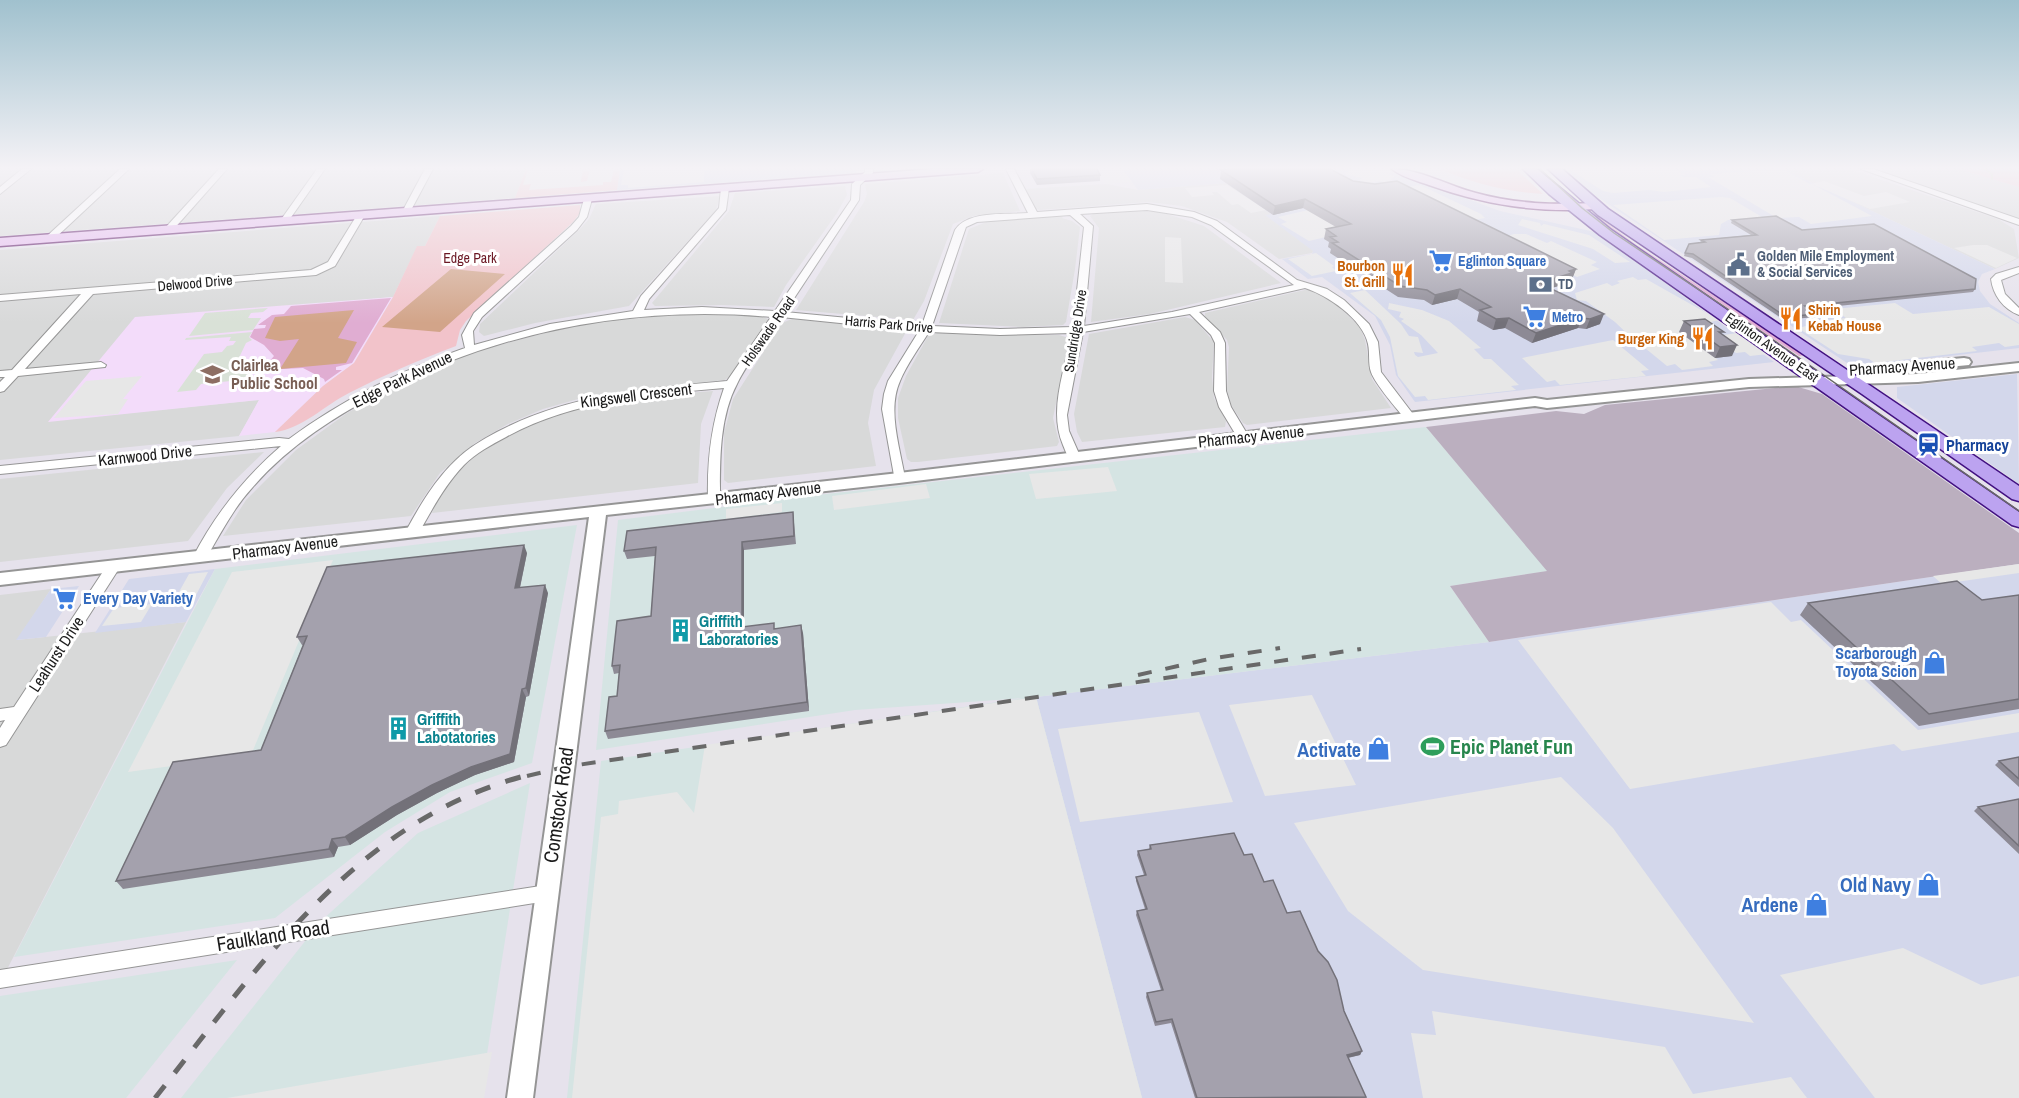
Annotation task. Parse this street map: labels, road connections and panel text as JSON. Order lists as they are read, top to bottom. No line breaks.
{"streets":{"main road":["Eglinton Avenue East"],"street":["Delwood Drive","Harris Park Drive","Holswade Road","Sundridge Drive","Pharmacy Avenue","Edge Park Avenue","Kingswell Crescent","Karnwood Drive","Leahurst Drive","Comstock Road","Faulkland Road"]},"crossings":[["Harris Park Drive","Holswade Road"],["Harris Park Drive","Sundridge Drive"],["Harris Park Drive","Edge Park Avenue"],["Holswade Road","Pharmacy Avenue"],["Holswade Road","Kingswell Crescent"],["Sundridge Drive","Pharmacy Avenue"],["Eglinton Avenue East","Pharmacy Avenue"],["Pharmacy Avenue","Edge Park Avenue"],["Pharmacy Avenue","Kingswell Crescent"],["Pharmacy Avenue","Leahurst Drive"],["Pharmacy Avenue","Comstock Road"],["Edge Park Avenue","Karnwood Drive"],["Comstock Road","Faulkland Road"]],"parks":["Edge Park"],"places":{"supermarket":["Eglinton Square","Metro","Every Day Variety"],"public building":["Golden Mile Employment & Social Services"],"restaurant":["Bourbon St. Grill","Shirin Kebab House","Burger King"],"bank":["TD"],"school or university":["Clairlea Public School"],"station":["Pharmacy"],"building":["Griffith Laboratories","Griffith Labotatories"],"shop":["Scarborough Toyota Scion","Activate","Old Navy","Ardene"],"sports":["Epic Planet Fun"]}}
